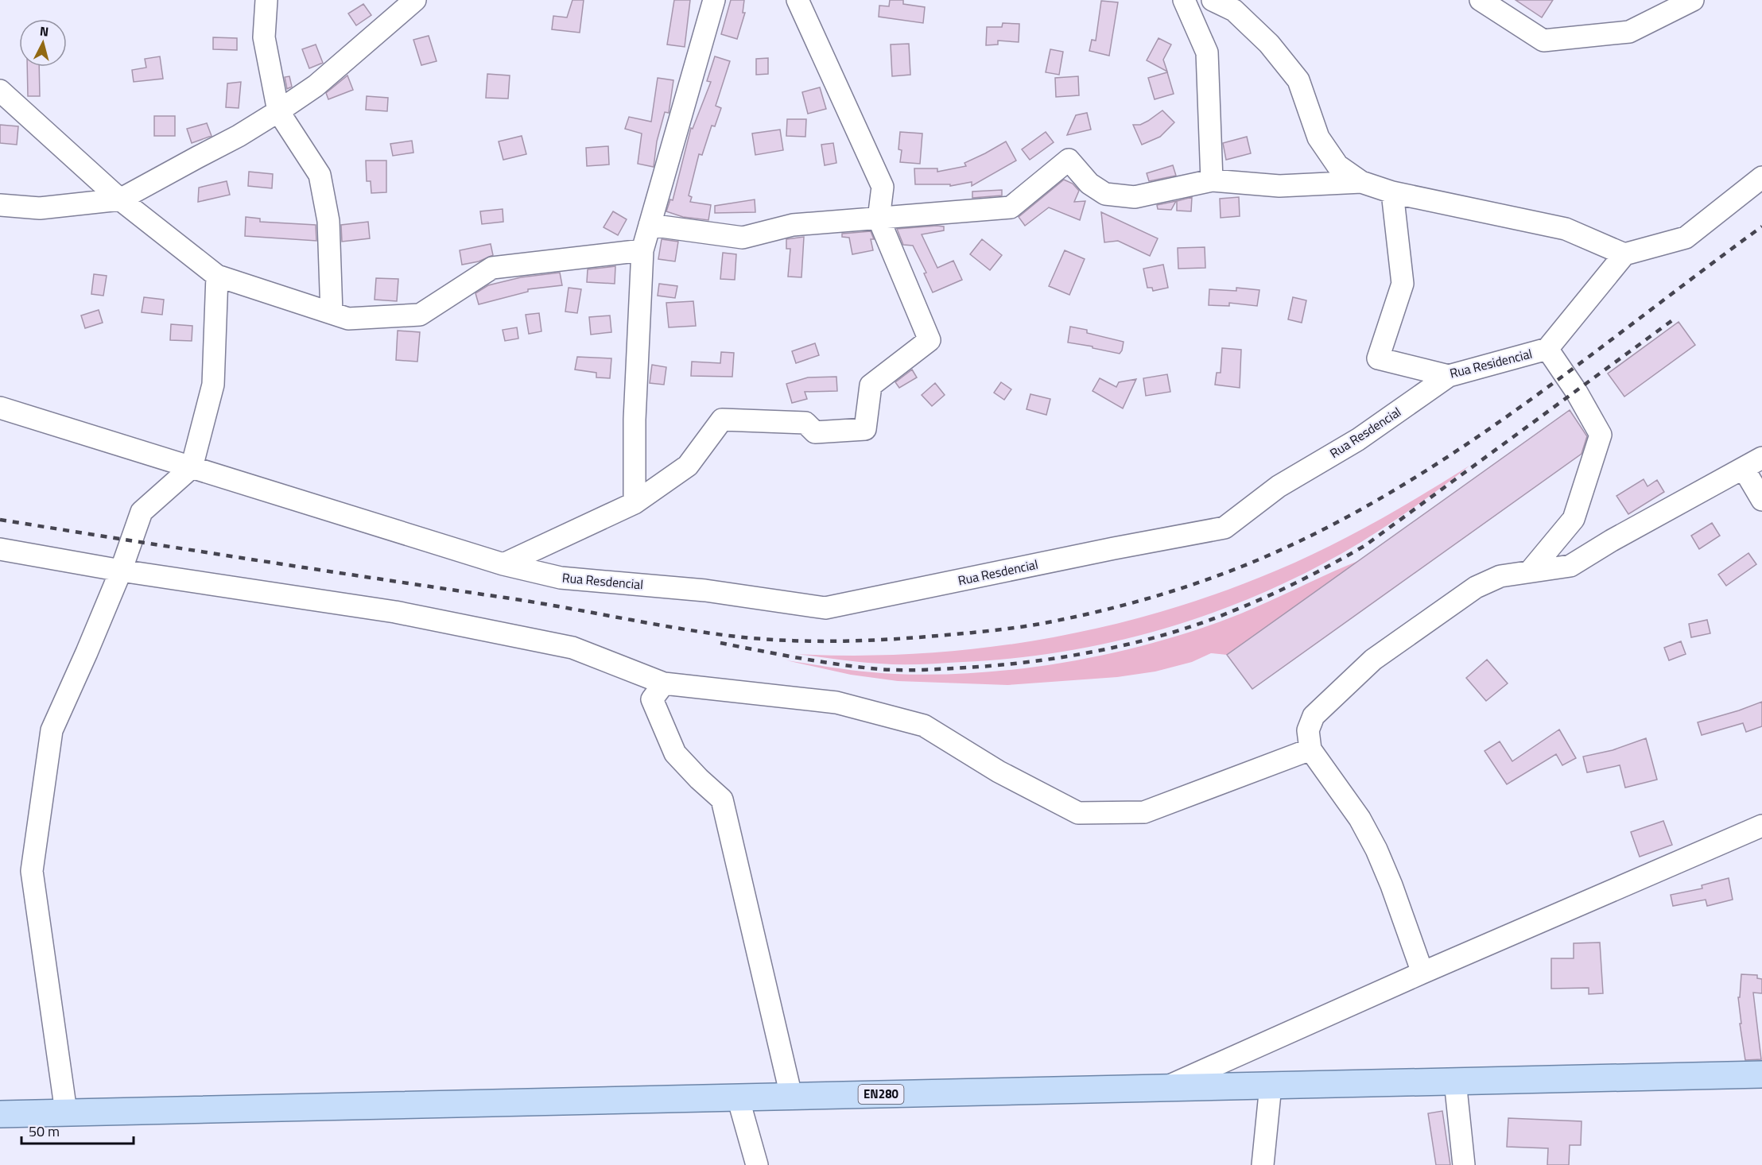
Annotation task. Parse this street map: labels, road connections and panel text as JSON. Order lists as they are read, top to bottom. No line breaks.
{"streets":{"main road":["EN280"],"street":["Rua Residencial","Rua Resdencial"]},"crossings":[["Rua Residencial","Rua Resdencial"]],"scale_bar":"50 m","north":"top"}
